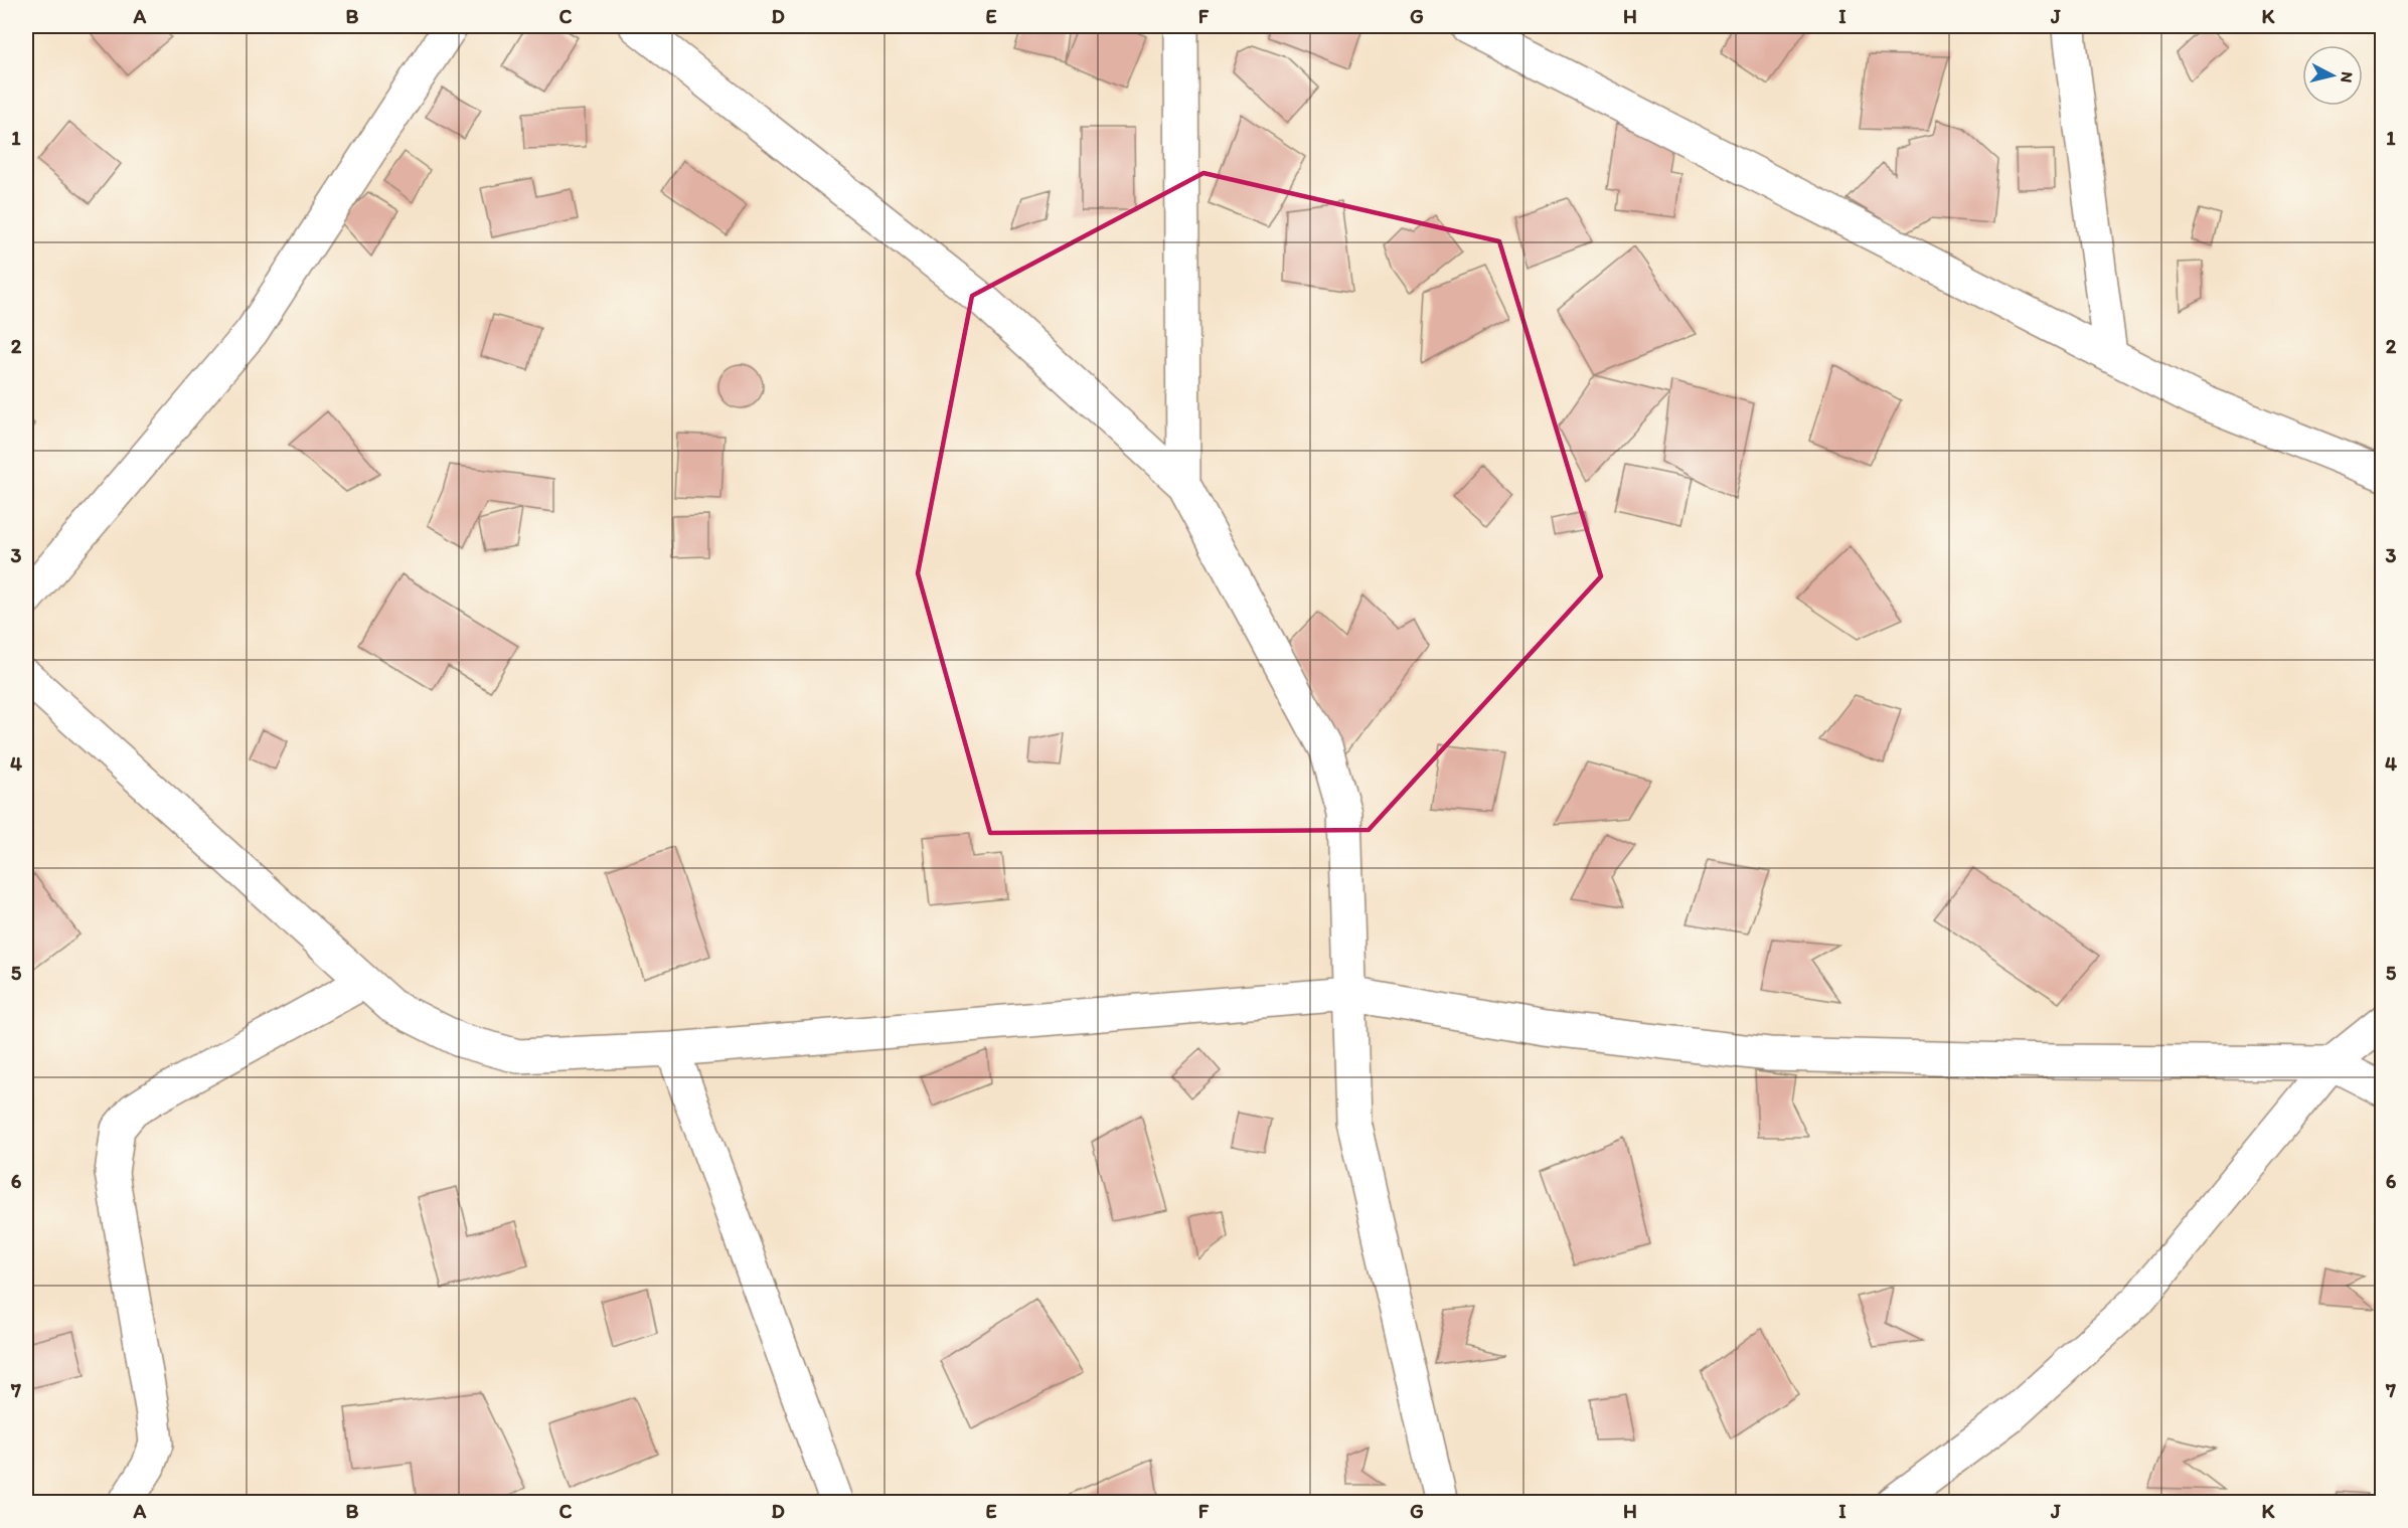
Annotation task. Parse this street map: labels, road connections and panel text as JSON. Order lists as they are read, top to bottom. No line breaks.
{"north":"right","grid":{"columns":["A","B","C","D","E","F","G","H","I","J","K"],"rows":["1","2","3","4","5","6","7"]}}
